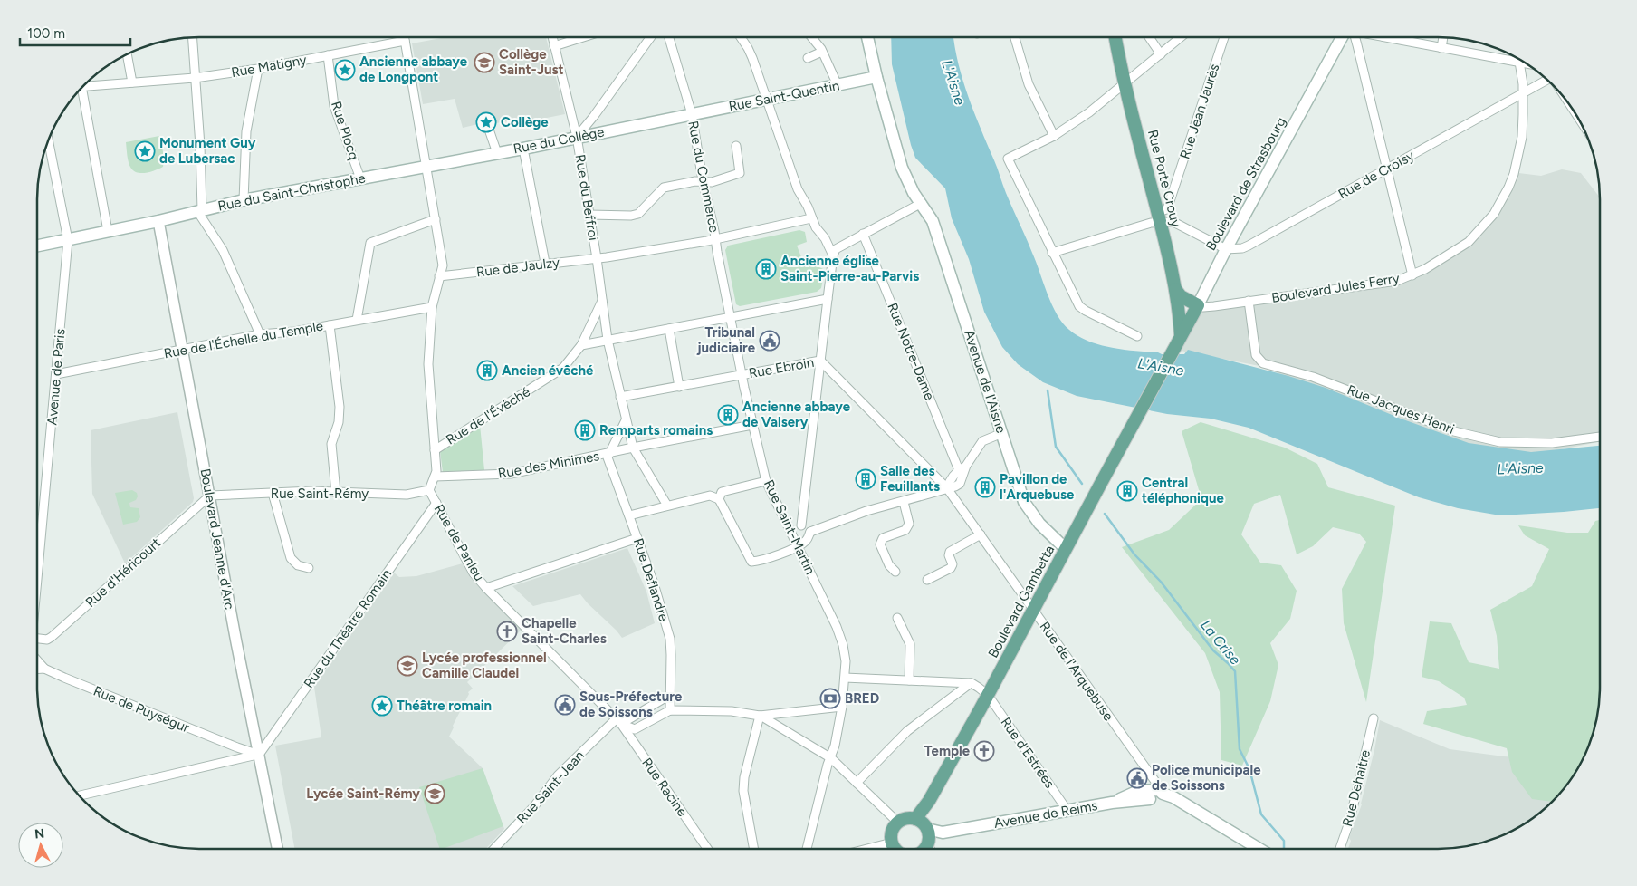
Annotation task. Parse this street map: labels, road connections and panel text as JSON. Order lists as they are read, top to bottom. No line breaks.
{"streets":{"main road":["Rue Saint-Quentin","Rue du Collège","Rue Porte Crouy","Boulevard de Strasbourg","Rue du Saint-Christophe","Avenue de l'Aisne","Boulevard Gambetta","Avenue de Reims"],"street":["Rue Matigny","Rue Jean Jaurès","Rue Plocq","Rue de Croisy","Rue du Commerce","Rue du Beffroi","Rue de Jaulzy","Boulevard Jules Ferry","Rue de l'Échelle du Temple","Rue Notre-Dame","Rue Ebroin","Avenue de Paris","Rue Jacques Henri","Rue de l'Évêché","Rue des Minimes","Rue Saint-Rémy","Rue Saint-Martin","Boulevard Jeanne d'Arc","Rue de Panleu","Rue d'Héricourt","Rue Deflandre","Rue du Théatre Romain","Rue de l'Arquebuse","Rue de Puységur","Rue d'Estrées","Rue Saint-Jean","Rue Racine","Rue Dehaitre"]},"crossings":[["Rue Matigny","Rue Plocq"],["Rue Matigny","Rue de Panleu"],["Rue Saint-Quentin","Rue du Collège"],["Rue Saint-Quentin","Rue du Commerce"],["Rue Saint-Quentin","Avenue de l'Aisne"],["Rue Jean Jaurès","Rue Porte Crouy"],["Rue Plocq","Rue du Saint-Christophe"],["Rue du Collège","Rue du Commerce"],["Rue du Collège","Rue du Saint-Christophe"],["Rue du Collège","Rue du Beffroi"],["Rue du Collège","Rue de Panleu"],["Rue de Croisy","Boulevard de Strasbourg"],["Rue de Croisy","Boulevard Jules Ferry"],["Rue du Commerce","Rue de Jaulzy"],["Rue du Commerce","Rue Saint-Martin"],["Rue Porte Crouy","Boulevard de Strasbourg"],["Boulevard de Strasbourg","Boulevard Jules Ferry"],["Boulevard de Strasbourg","Boulevard Gambetta"],["Rue du Saint-Christophe","Avenue de Paris"],["Rue du Saint-Christophe","Boulevard Jeanne d'Arc"],["Rue du Saint-Christophe","Rue de Panleu"],["Rue du Beffroi","Rue de Jaulzy"],["Rue du Beffroi","Rue Ebroin"],["Rue du Beffroi","Rue de l'Évêché"],["Rue du Beffroi","Rue des Minimes"],["Rue de Jaulzy","Rue Saint-Martin"],["Rue de Jaulzy","Rue de Panleu"],["Boulevard Jules Ferry","Rue Jacques Henri"],["Rue de l'Échelle du Temple","Avenue de Paris"],["Rue de l'Échelle du Temple","Boulevard Jeanne d'Arc"],["Rue de l'Échelle du Temple","Rue de Panleu"],["Rue Ebroin","Rue Saint-Martin"],["Rue Ebroin","Rue de l'Arquebuse"],["Avenue de l'Aisne","Boulevard Gambetta"],["Rue de l'Évêché","Rue de Panleu"],["Rue des Minimes","Rue Saint-Martin"],["Rue des Minimes","Rue de Panleu"],["Rue des Minimes","Rue Deflandre"],["Rue Saint-Rémy","Boulevard Jeanne d'Arc"],["Rue Saint-Rémy","Rue de Panleu"],["Rue Saint-Rémy","Rue d'Héricourt"],["Boulevard Jeanne d'Arc","Rue d'Héricourt"],["Boulevard Jeanne d'Arc","Rue du Théatre Romain"],["Boulevard Jeanne d'Arc","Rue de Puységur"],["Rue de Panleu","Rue du Théatre Romain"],["Rue de Panleu","Rue Saint-Jean"],["Rue de Panleu","Rue Racine"],["Rue Deflandre","Rue Saint-Jean"],["Boulevard Gambetta","Rue de l'Arquebuse"],["Boulevard Gambetta","Rue d'Estrées"],["Boulevard Gambetta","Avenue de Reims"],["Rue du Théatre Romain","Rue de Puységur"],["Rue de l'Arquebuse","Avenue de Reims"],["Rue d'Estrées","Avenue de Reims"],["Rue Saint-Jean","Rue Racine"]],"water":["L'Aisne","La Crise"],"places":{"school or university":["Collège Saint-Just","Lycée professionnel Camille Claudel","Lycée Saint-Rémy"],"place":["Ancienne abbaye de Longpont","Collège","Monument Guy de Lubersac","Théâtre romain"],"building":["Ancienne église Saint-Pierre-au-Parvis","Ancien évêché","Ancienne abbaye de Valsery","Remparts romains","Salle des Feuillants","Pavillon de l'Arquebuse","Central téléphonique"],"public building":["Tribunal judiciaire","Sous-Préfecture de Soissons","Police municipale de Soissons"],"church":["Chapelle Saint-Charles","Temple"],"bank":["BRED"]},"scale_bar":"100 m","north":"top"}
